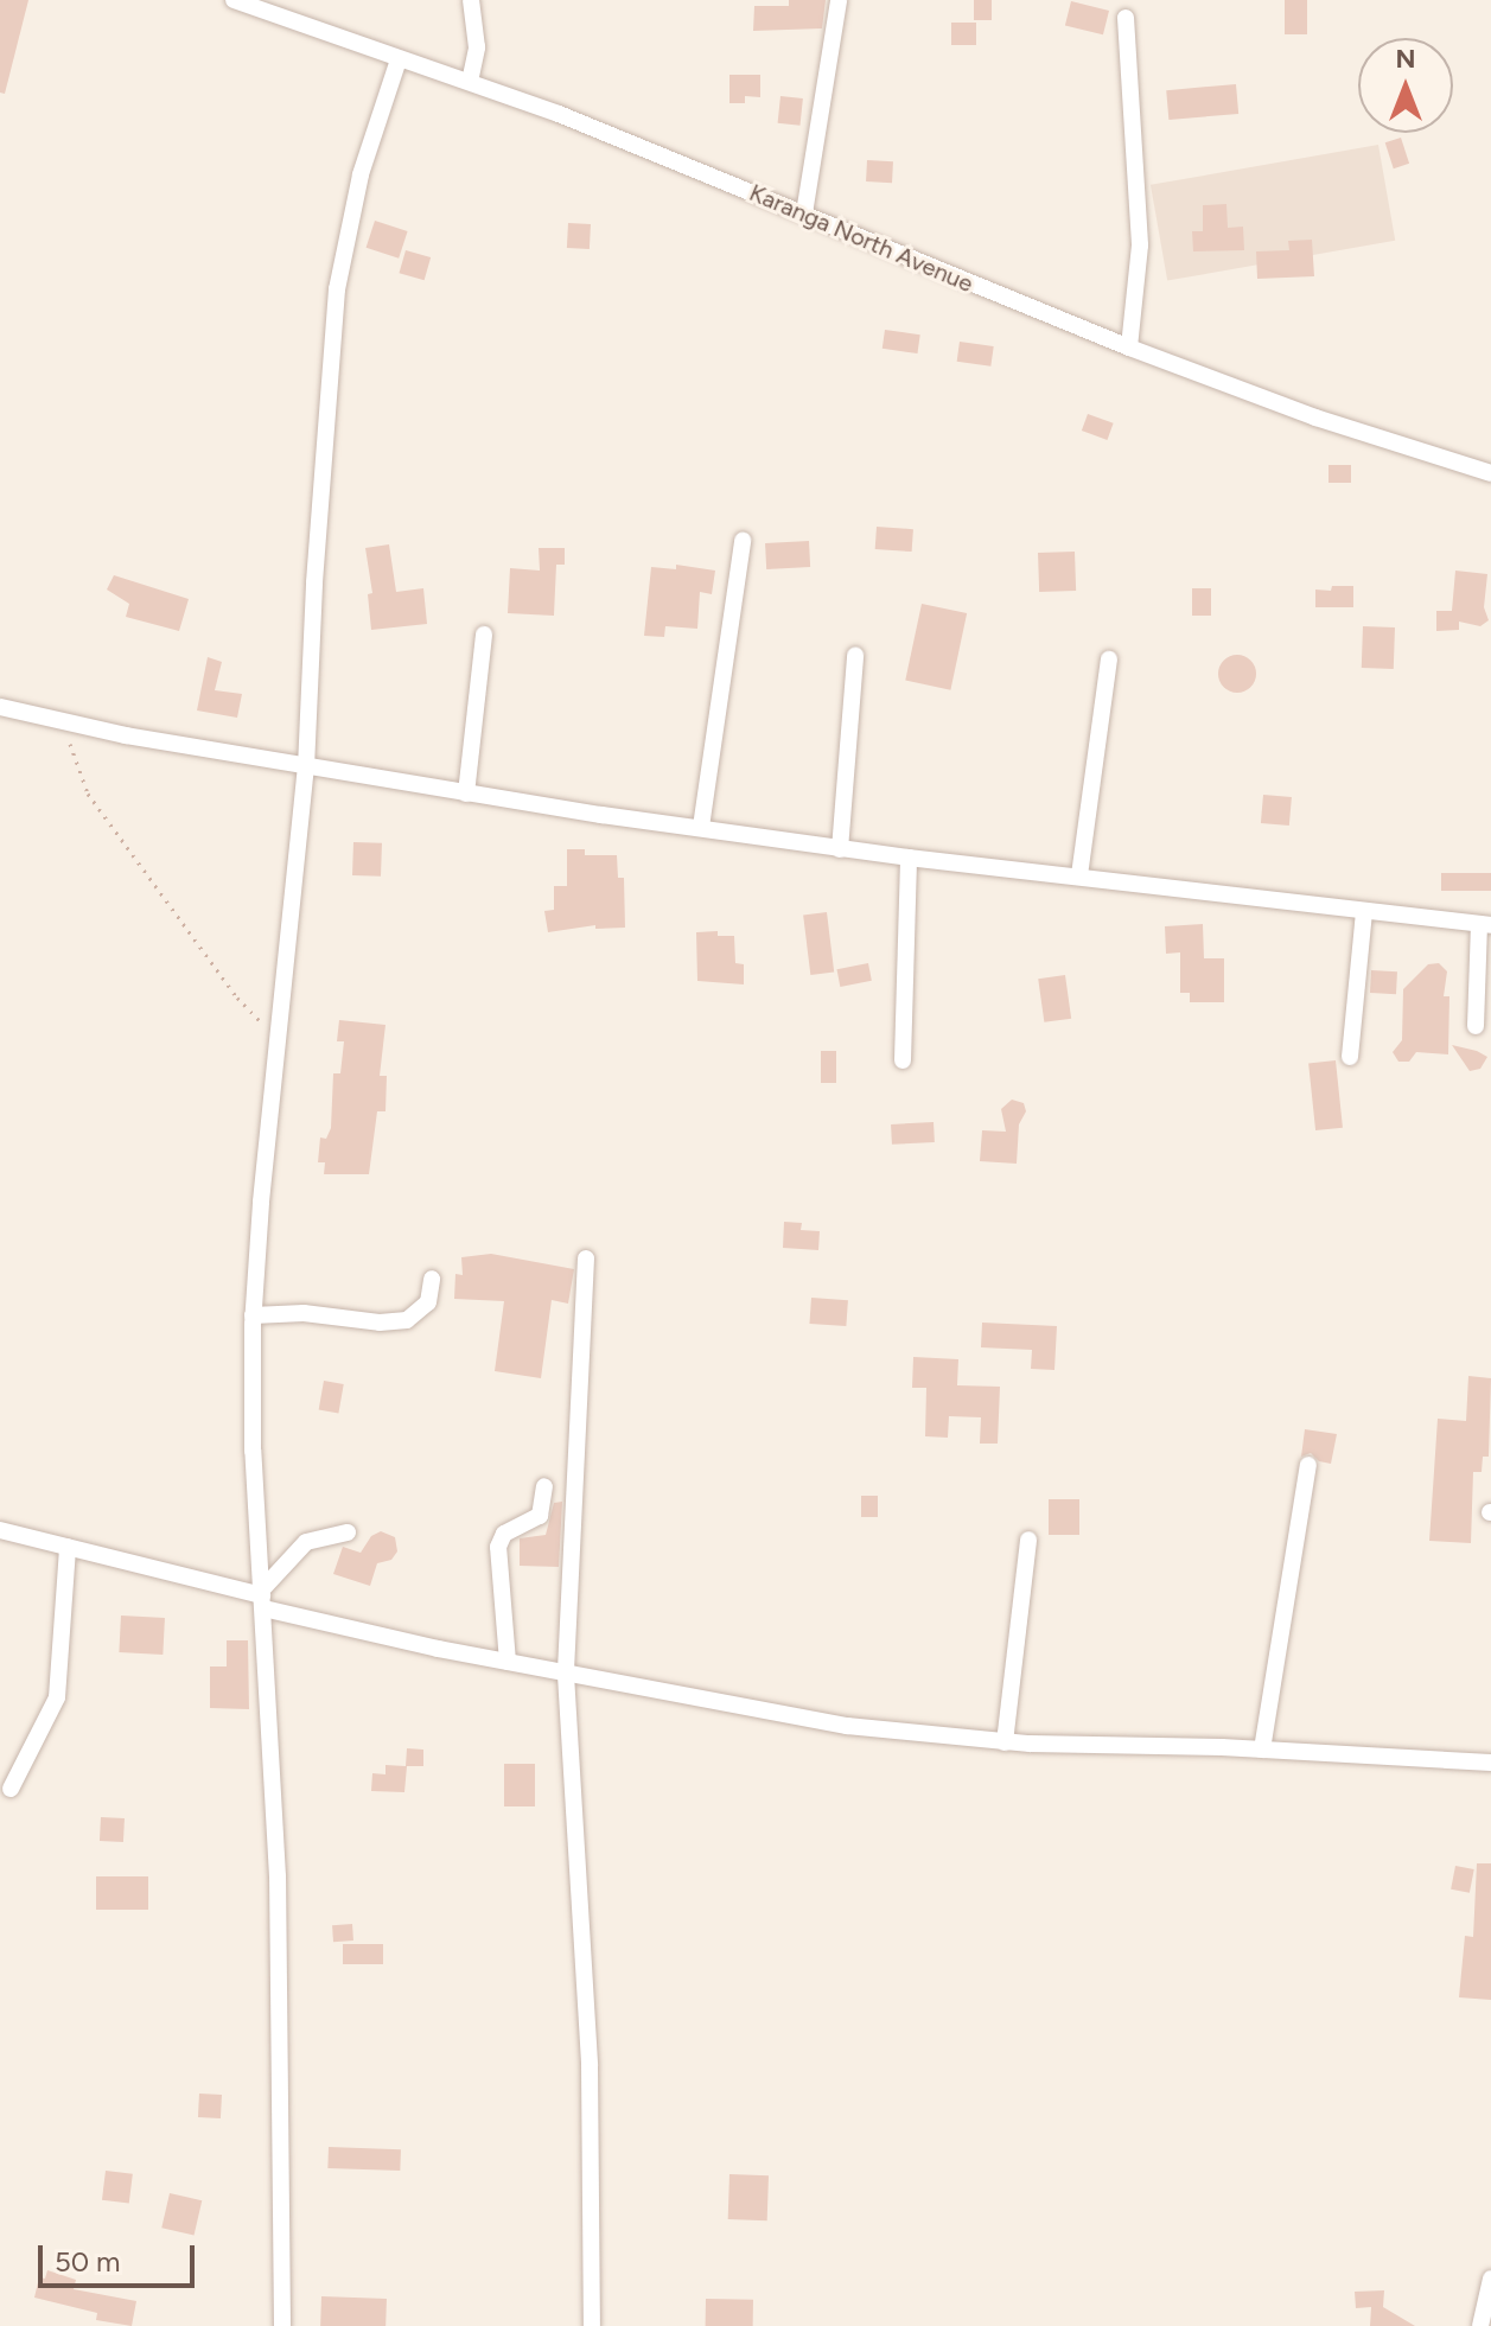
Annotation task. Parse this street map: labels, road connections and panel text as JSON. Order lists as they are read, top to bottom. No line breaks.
{"streets":{"street":["Karanga North Avenue"]},"scale_bar":"50 m","north":"top"}
